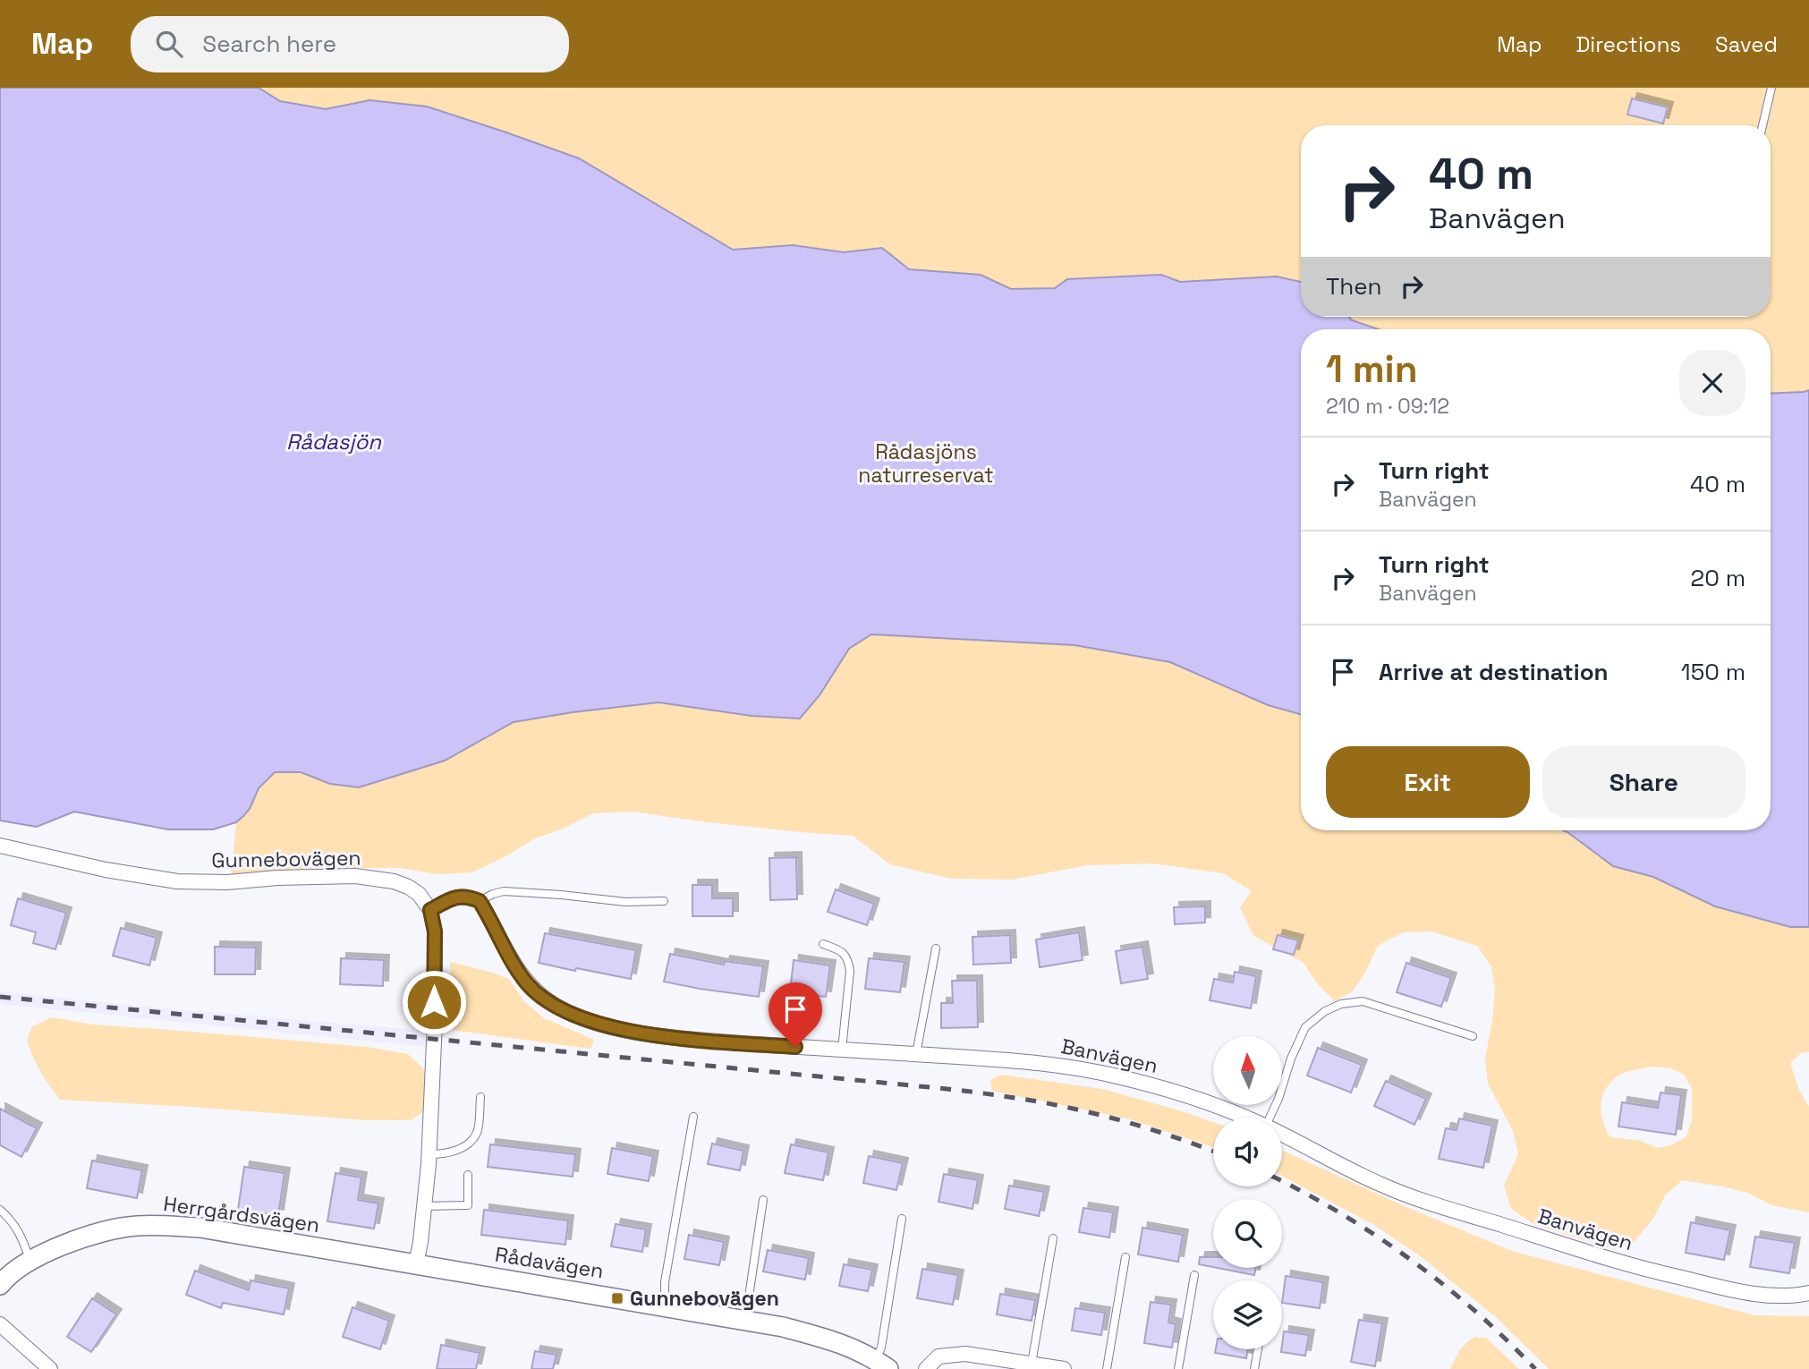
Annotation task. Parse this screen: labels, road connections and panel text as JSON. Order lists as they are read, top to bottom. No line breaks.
{"streets":{"street":["Gunnebovägen","Banvägen","Herrgårdsvägen","Rådavägen"]},"crossings":[["Herrgårdsvägen","Rådavägen"]],"water":["Rådasjön"],"parks":["Rådasjöns naturreservat"],"places":{"transit":["Gunnebovägen"]},"north":"top","page":{"header":"Map","search":"Search here","nav":["Map","Directions","Saved"],"turn":["40 m","Banvägen"],"then":"Then","heading":["1 min","210 m · 09:12"],"list":[{"name":"Turn right","note":"Banvägen","value":"40 m"},{"name":"Turn right","note":"Banvägen","value":"20 m"},{"name":"Arrive at destination","value":"150 m"}],"buttons":["Exit","Share"]}}
